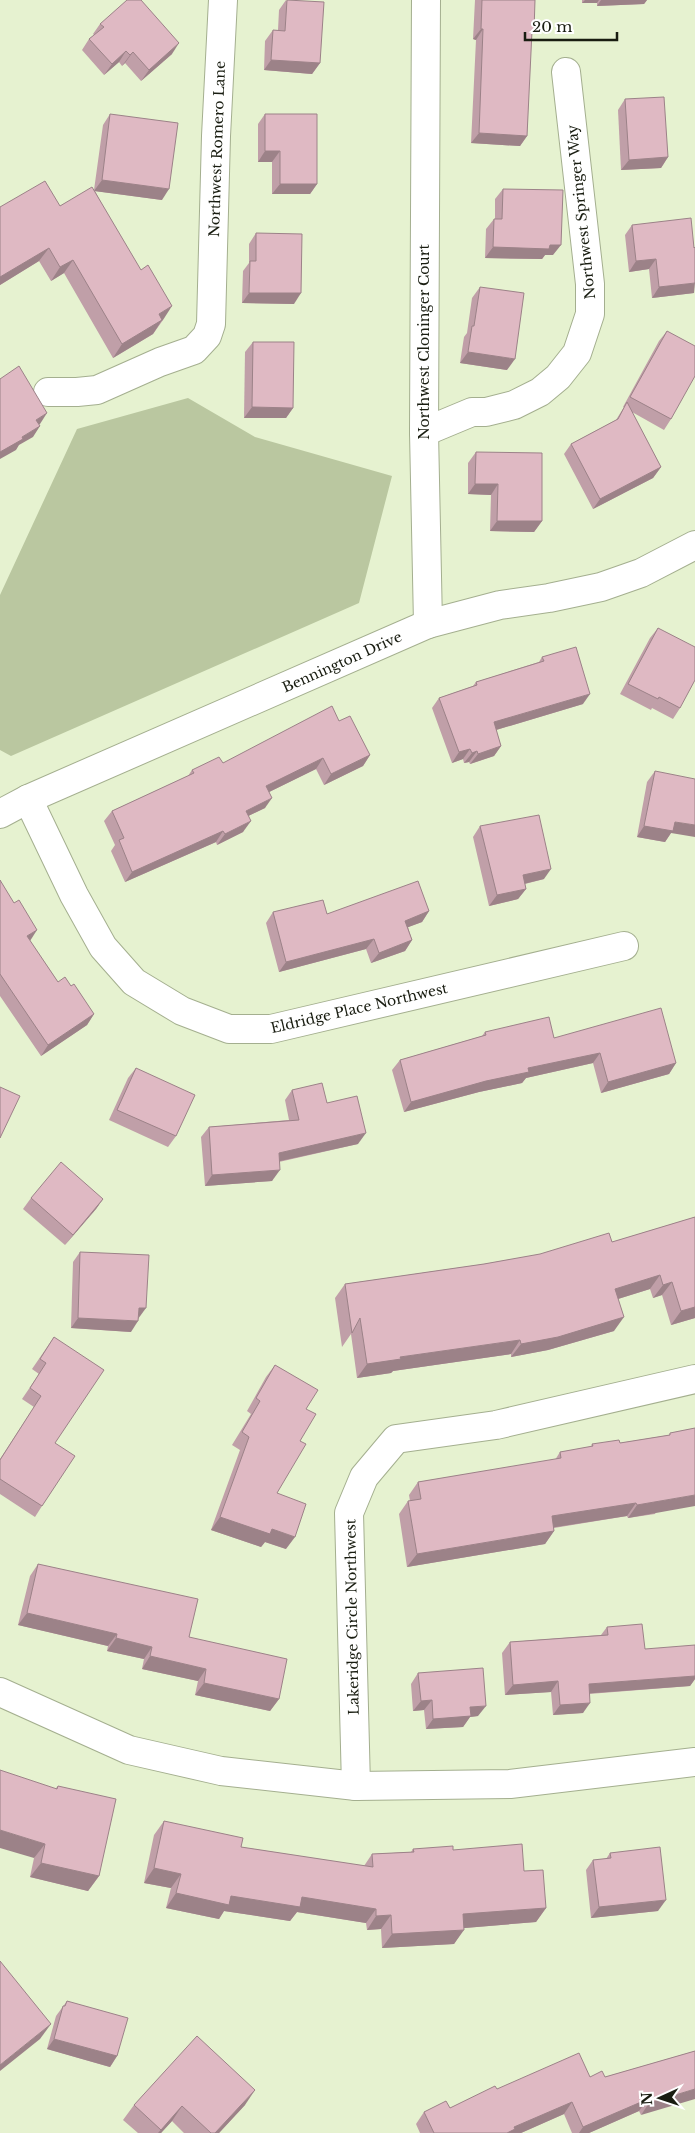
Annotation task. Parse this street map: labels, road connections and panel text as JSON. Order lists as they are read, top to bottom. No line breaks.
{"streets":{"street":["Northwest Romero Lane","Northwest Springer Way","Northwest Cloninger Court","Bennington Drive","Eldridge Place Northwest","Lakeridge Circle Northwest"]},"crossings":[["Northwest Springer Way","Northwest Cloninger Court"],["Northwest Cloninger Court","Bennington Drive"],["Bennington Drive","Eldridge Place Northwest"]],"scale_bar":"20 m","north":"left"}
